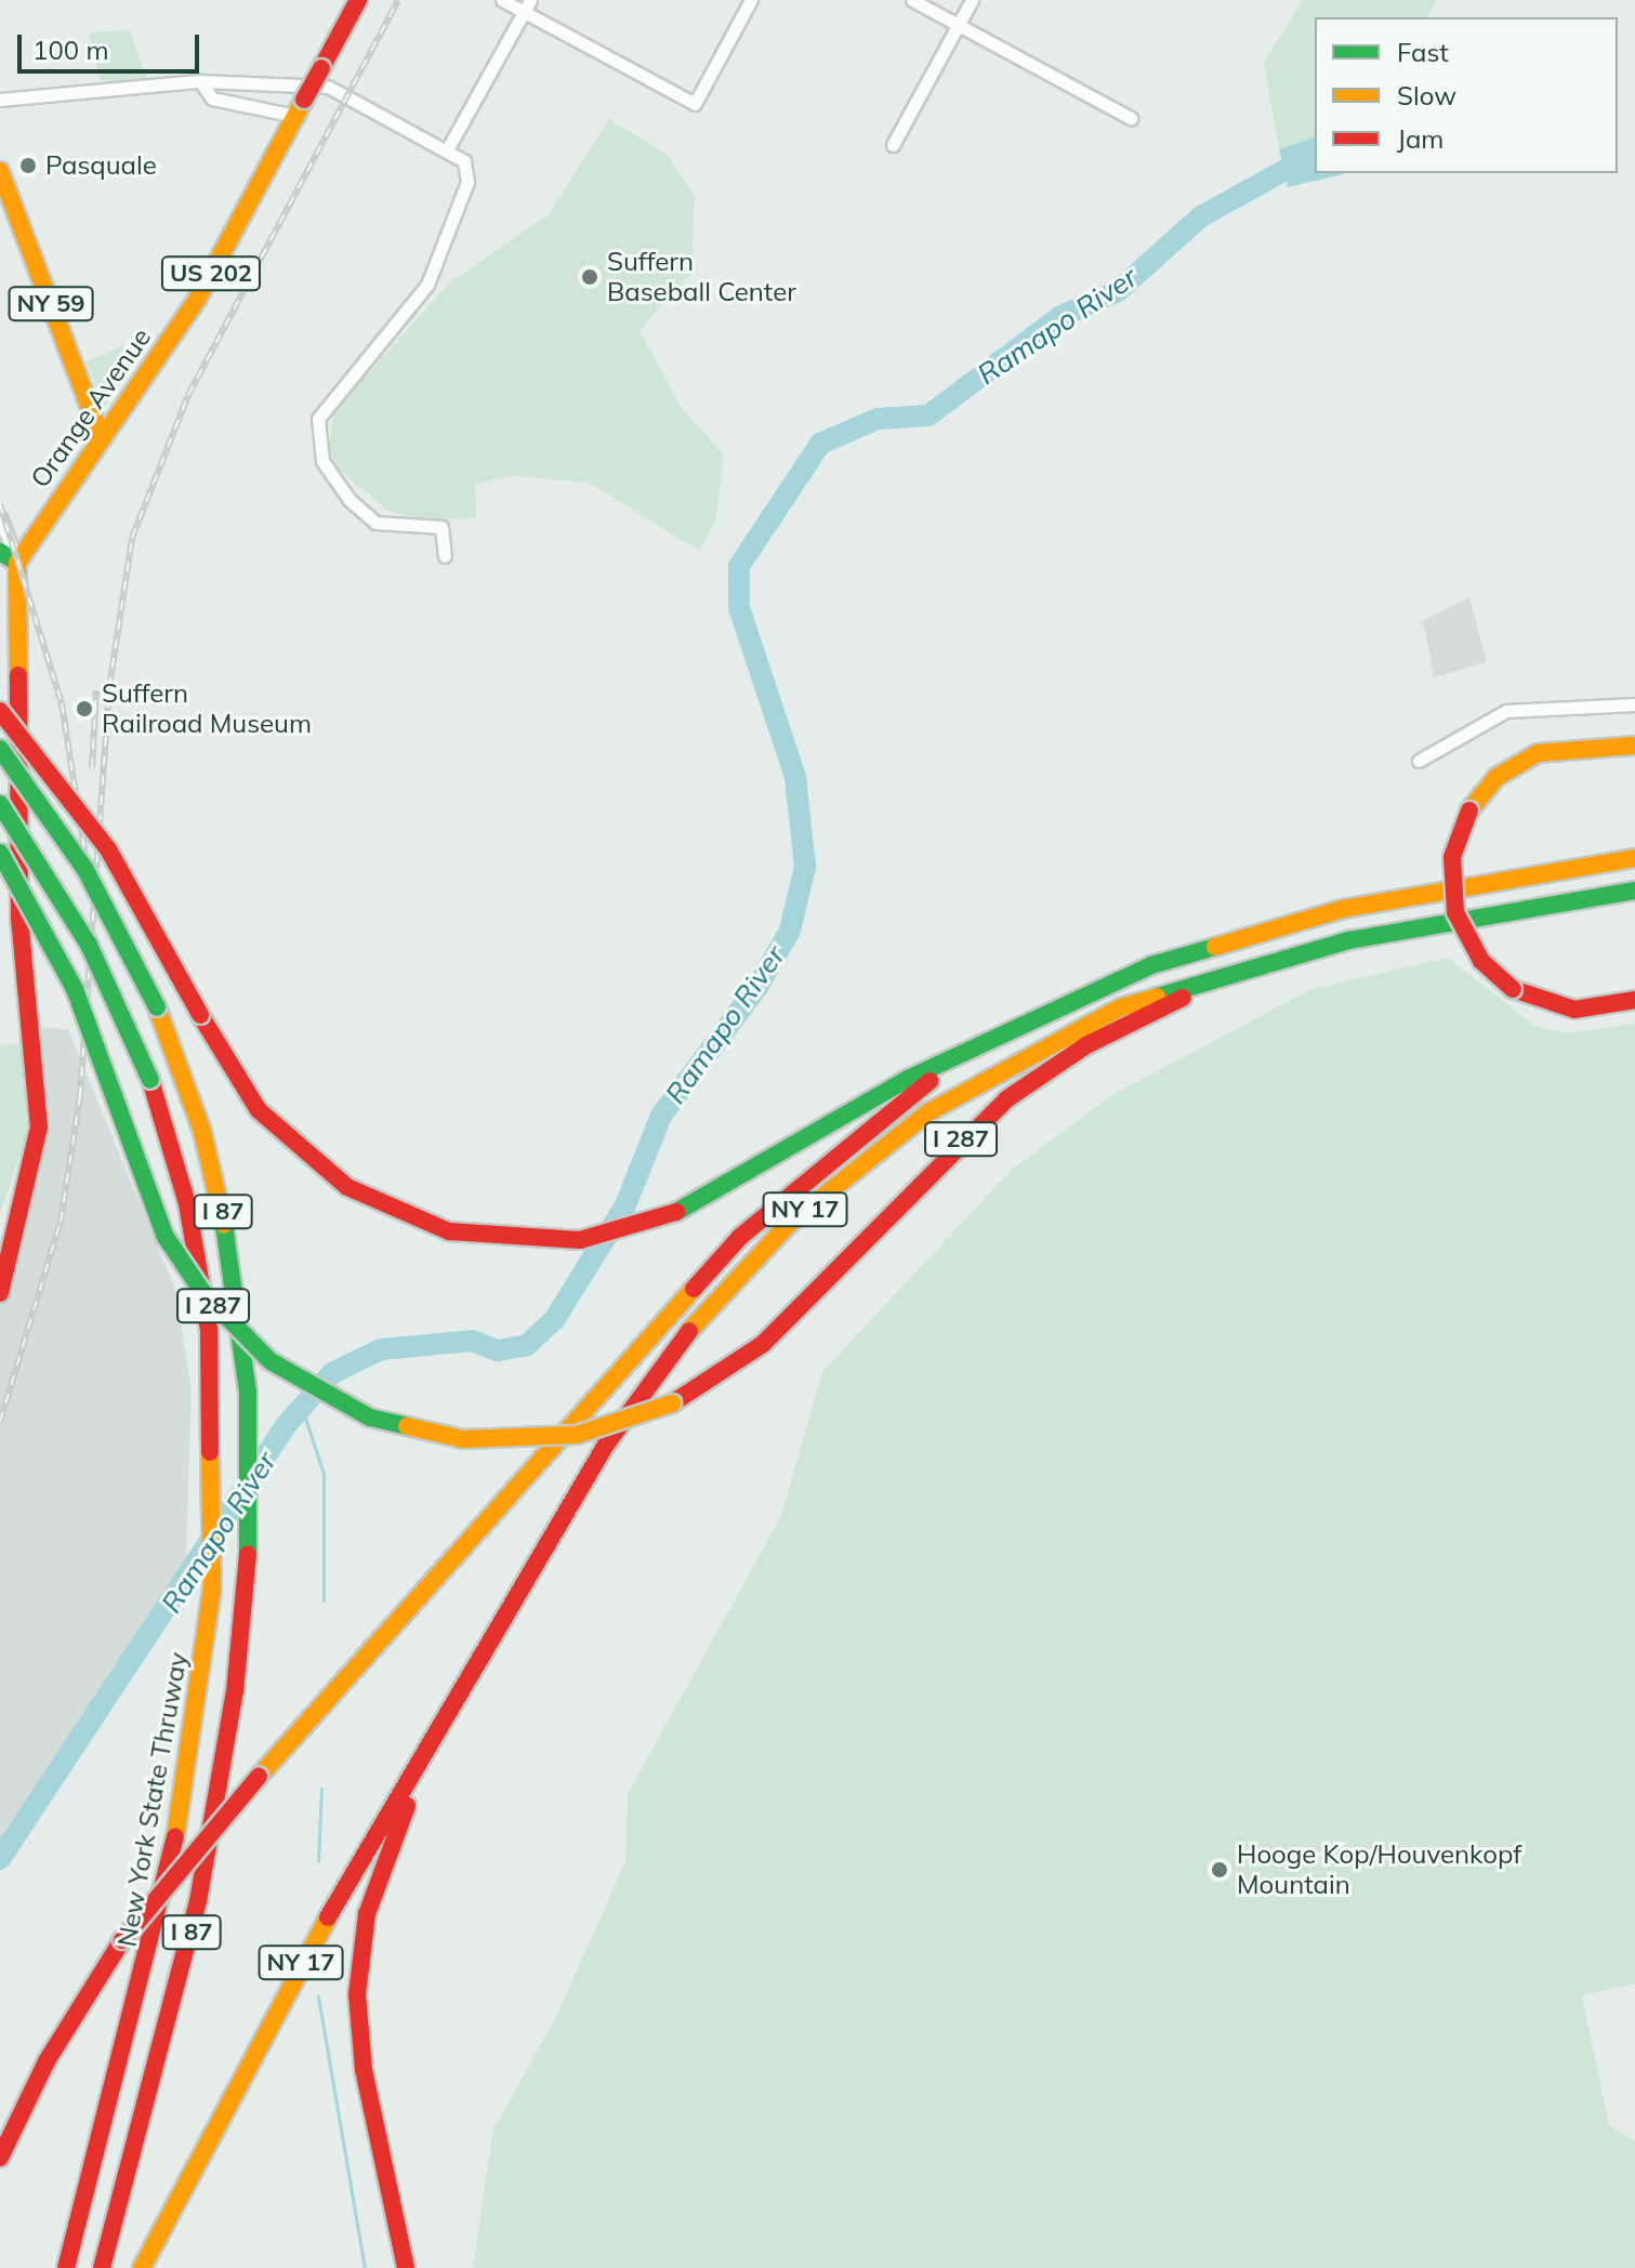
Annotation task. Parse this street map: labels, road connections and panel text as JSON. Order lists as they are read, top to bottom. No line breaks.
{"streets":{"main road":["US 202","NY 59","Orange Avenue","I 287","NY 17","I 87","New York State Thruway"]},"crossings":[["NY 59","Orange Avenue"],["I 287","NY 17"]],"water":["Ramapo River"],"places":["Pasquale","Suffern Baseball Center","Suffern Railroad Museum","Hooge Kop/Houvenkopf Mountain"],"legend":["Fast","Slow","Jam"],"scale_bar":"100 m"}
